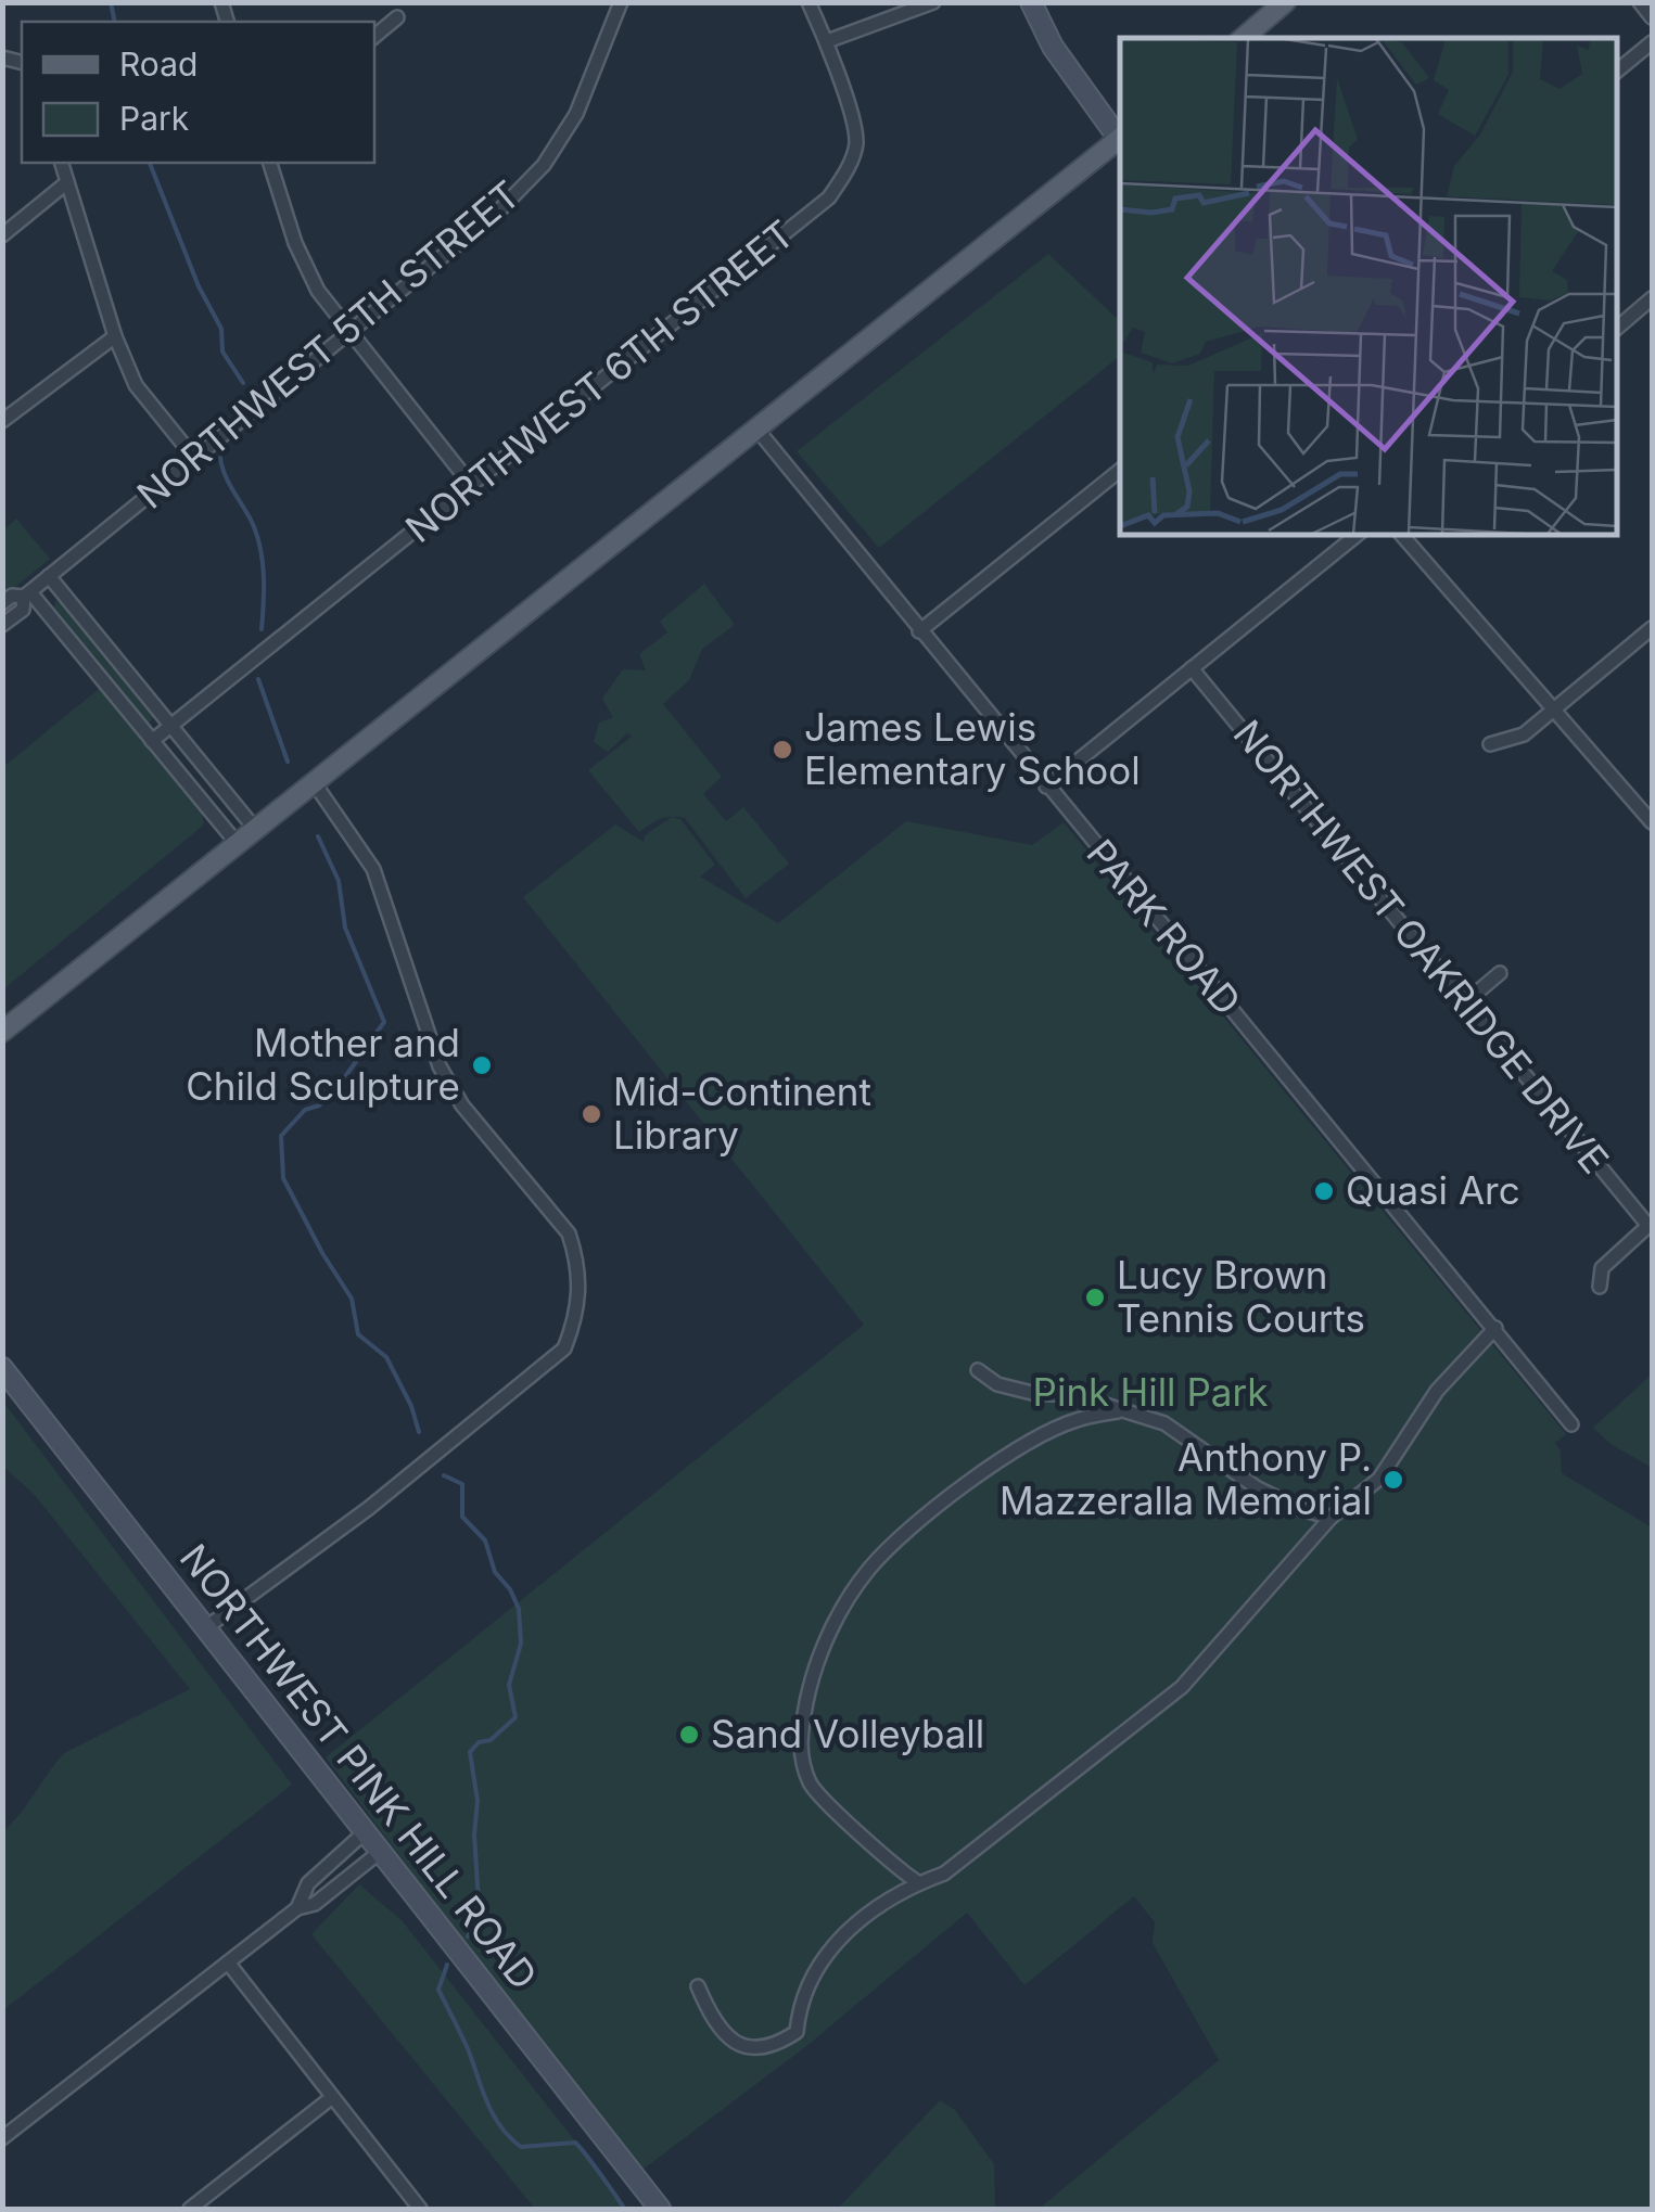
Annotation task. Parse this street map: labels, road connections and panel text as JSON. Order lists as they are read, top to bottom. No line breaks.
{"streets":{"main road":["NORTHWEST PINK HILL ROAD"],"street":["NORTHWEST 5TH STREET","NORTHWEST 6TH STREET","PARK ROAD","NORTHWEST OAKRIDGE DRIVE"]},"parks":["Pink Hill Park"],"places":["James Lewis Elementary School","Mother and Child Sculpture","Mid-Continent Library","Quasi Arc","Lucy Brown Tennis Courts","Anthony P. Mazzeralla Memorial","Sand Volleyball"],"legend":["Road","Park"]}
